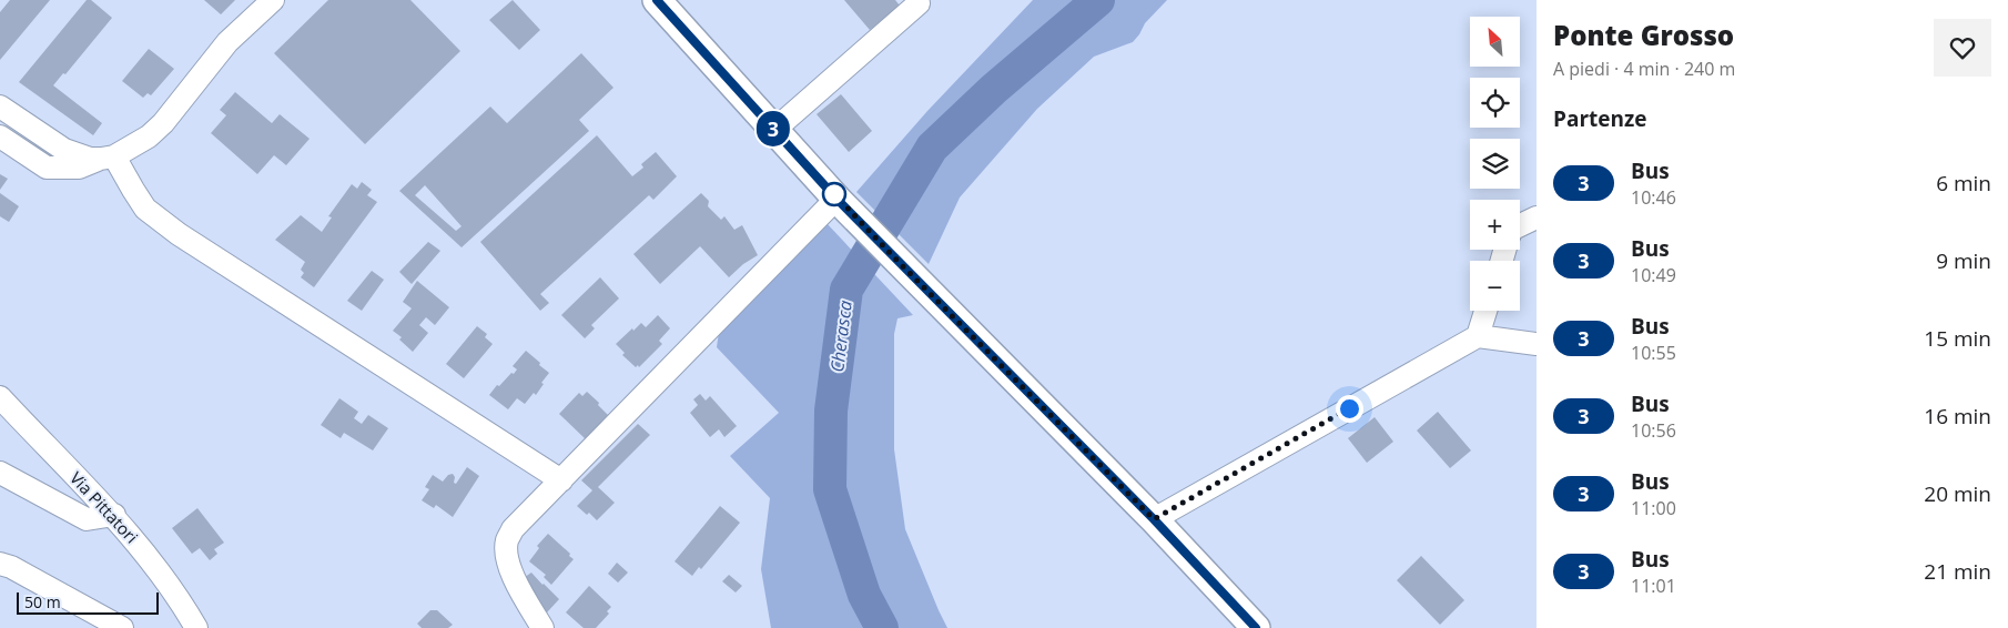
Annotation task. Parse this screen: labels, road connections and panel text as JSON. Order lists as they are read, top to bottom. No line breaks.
{"streets":{"street":["Via Pittatori"]},"water":["Cherasca"],"lines":["bus line 3"],"scale_bar":"50 m","north":"top left","page":{"on_map":"3","heading":[["Ponte Grosso","A piedi · 4 min · 240 m"],"Partenze"],"map_buttons":["+","−"],"list":[{"mark":"3","name":"Bus","note":"10:46","value":"6 min"},{"mark":"3","name":"Bus","note":"10:49","value":"9 min"},{"mark":"3","name":"Bus","note":"10:55","value":"15 min"},{"mark":"3","name":"Bus","note":"10:56","value":"16 min"},{"mark":"3","name":"Bus","note":"11:00","value":"20 min"},{"mark":"3","name":"Bus","note":"11:01","value":"21 min"}],"scale":"50 m"}}
